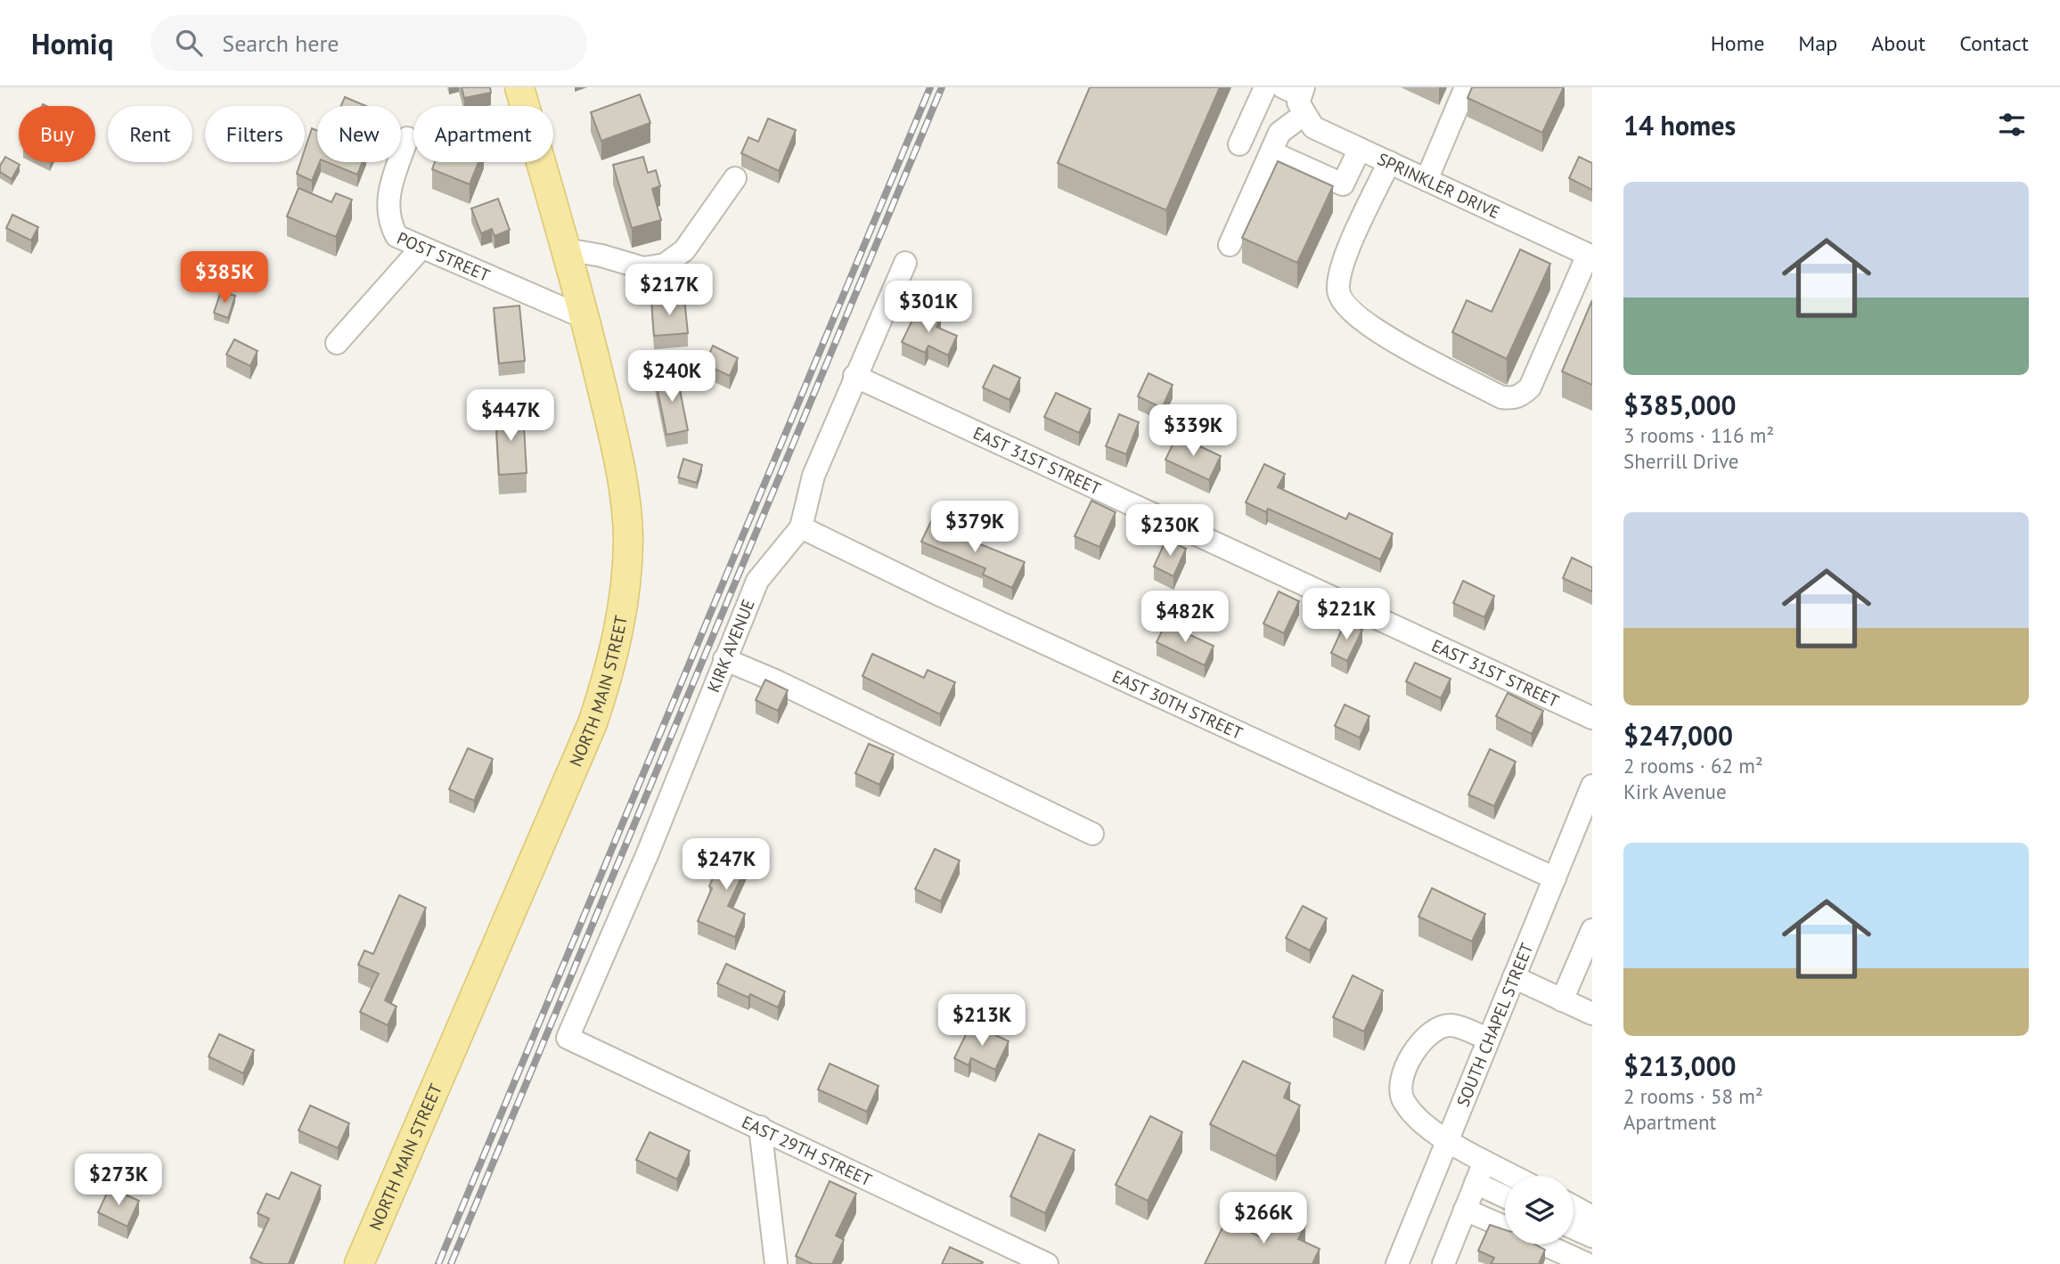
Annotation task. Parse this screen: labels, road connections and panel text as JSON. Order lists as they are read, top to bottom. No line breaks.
{"streets":{"main road":["NORTH MAIN STREET"],"street":["SPRINKLER DRIVE","POST STREET","EAST 31ST STREET","KIRK AVENUE","EAST 30TH STREET","SOUTH CHAPEL STREET","EAST 29TH STREET"]},"crossings":[["POST STREET","NORTH MAIN STREET"],["EAST 31ST STREET","KIRK AVENUE"],["KIRK AVENUE","EAST 30TH STREET"],["KIRK AVENUE","EAST 29TH STREET"],["EAST 30TH STREET","SOUTH CHAPEL STREET"]],"page":{"header":"Homiq","search":"Search here","nav":["Home","Map","About","Contact"],"heading":"14 homes","chip":["Buy","Rent","Filters","New","Apartment"],"list":[{"name":"$385,000","note":"3 rooms · 116 m² · Sherrill Drive"},{"name":"$247,000","note":"2 rooms · 62 m² · Kirk Avenue"},{"name":"$213,000","note":"2 rooms · 58 m² · Apartment"}],"price":["$385K","$217K","$301K","$240K","$447K","$339K","$379K","$230K","$221K","$482K","$247K","$213K","$273K","$266K"]}}
